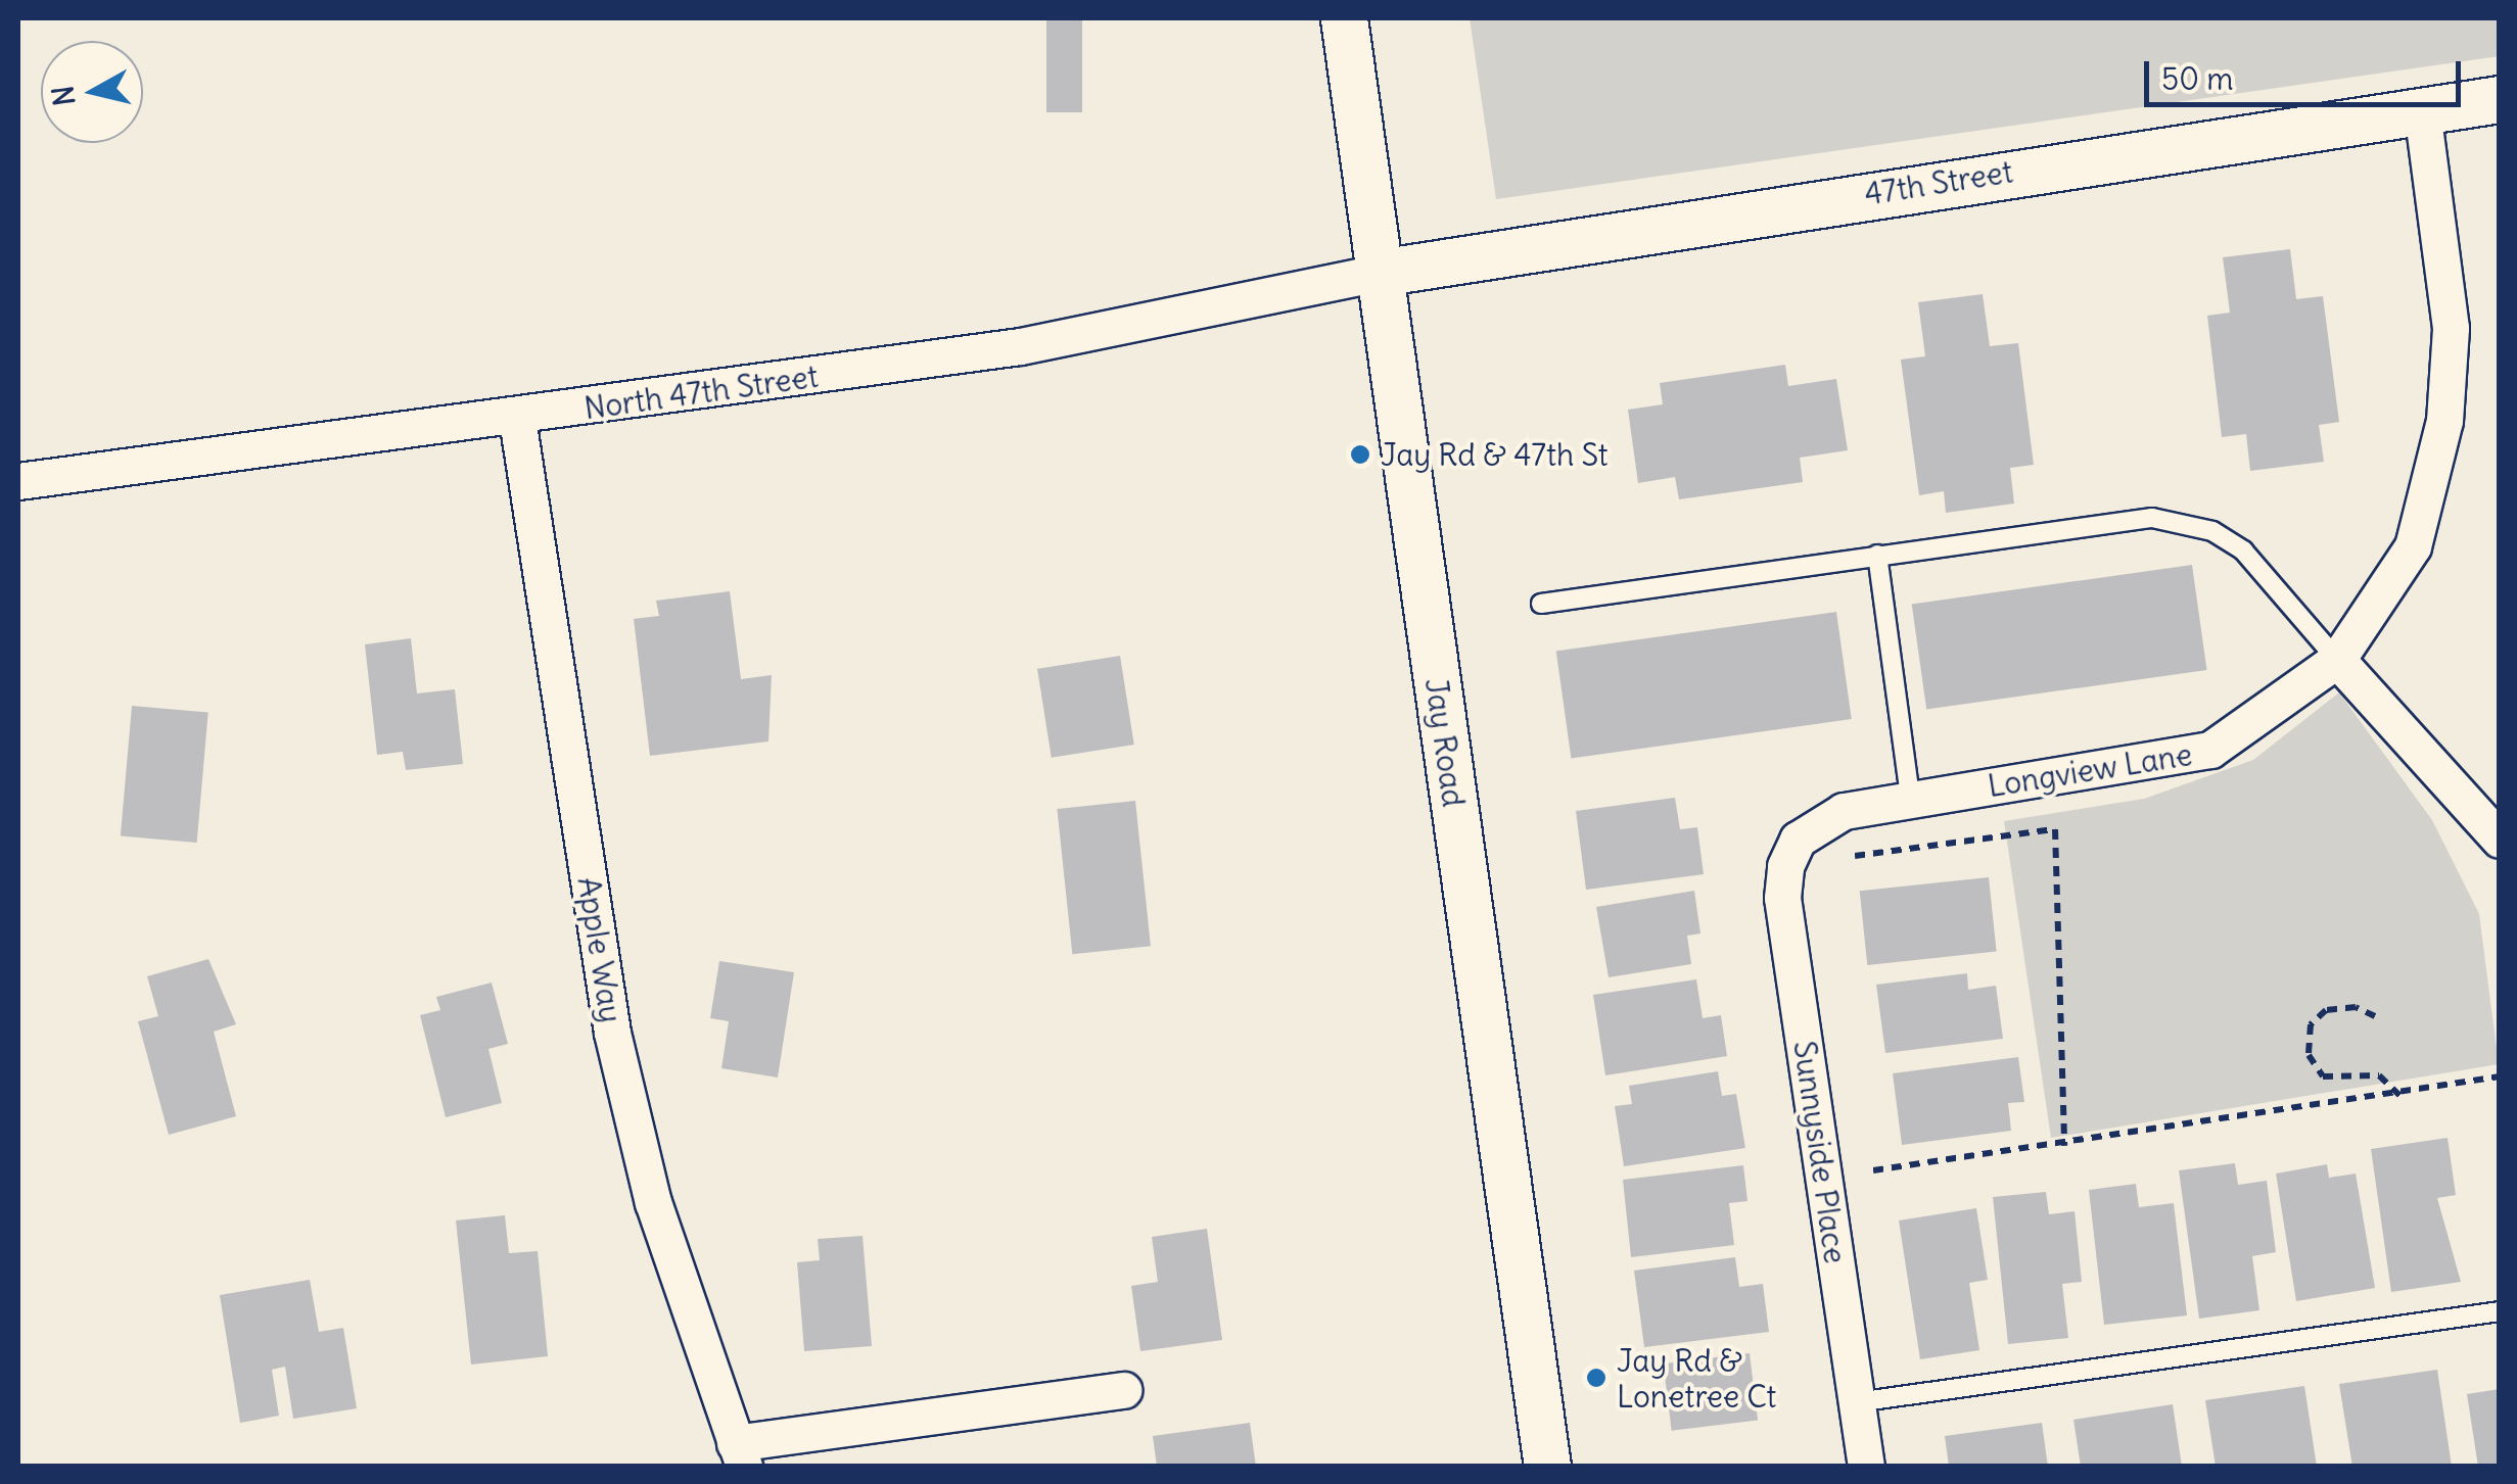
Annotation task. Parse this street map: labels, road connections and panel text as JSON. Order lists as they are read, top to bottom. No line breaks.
{"streets":{"street":["47th Street","North 47th Street","Jay Road","Longview Lane","Apple Way","Sunnyside Place"]},"crossings":[["47th Street","North 47th Street"],["47th Street","Jay Road"],["47th Street","Longview Lane"],["North 47th Street","Jay Road"],["North 47th Street","Apple Way"],["Longview Lane","Sunnyside Place"]],"places":["Jay Rd & 47th St","Jay Rd & Lonetree Ct"],"scale_bar":"50 m","north":"left"}
